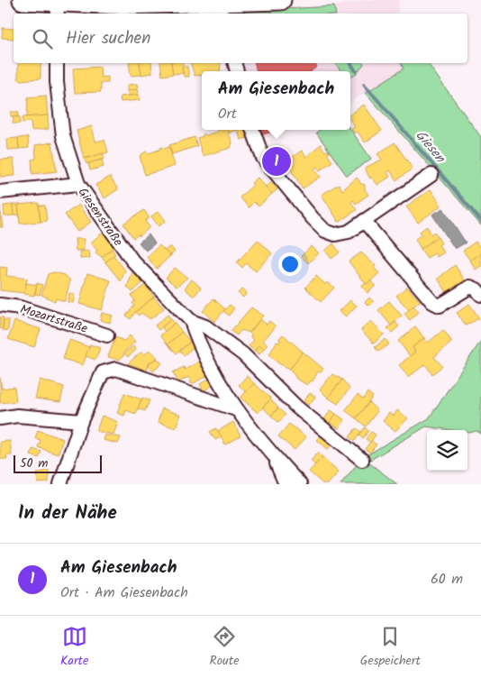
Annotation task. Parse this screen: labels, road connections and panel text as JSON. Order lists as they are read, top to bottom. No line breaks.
{"streets":{"street":["Giesenstraße","Mozartstraße"]},"water":["Giesen"],"scale_bar":"50 m","page":{"search":"Hier suchen","popup":["Am Giesenbach","Ort"],"pins":"1","scale":"50 m","heading":"In der Nähe","list":[{"mark":"1","name":"Am Giesenbach","note":"Ort · Am Giesenbach","value":"60 m"}],"nav":["Karte","Route","Gespeichert"]}}
